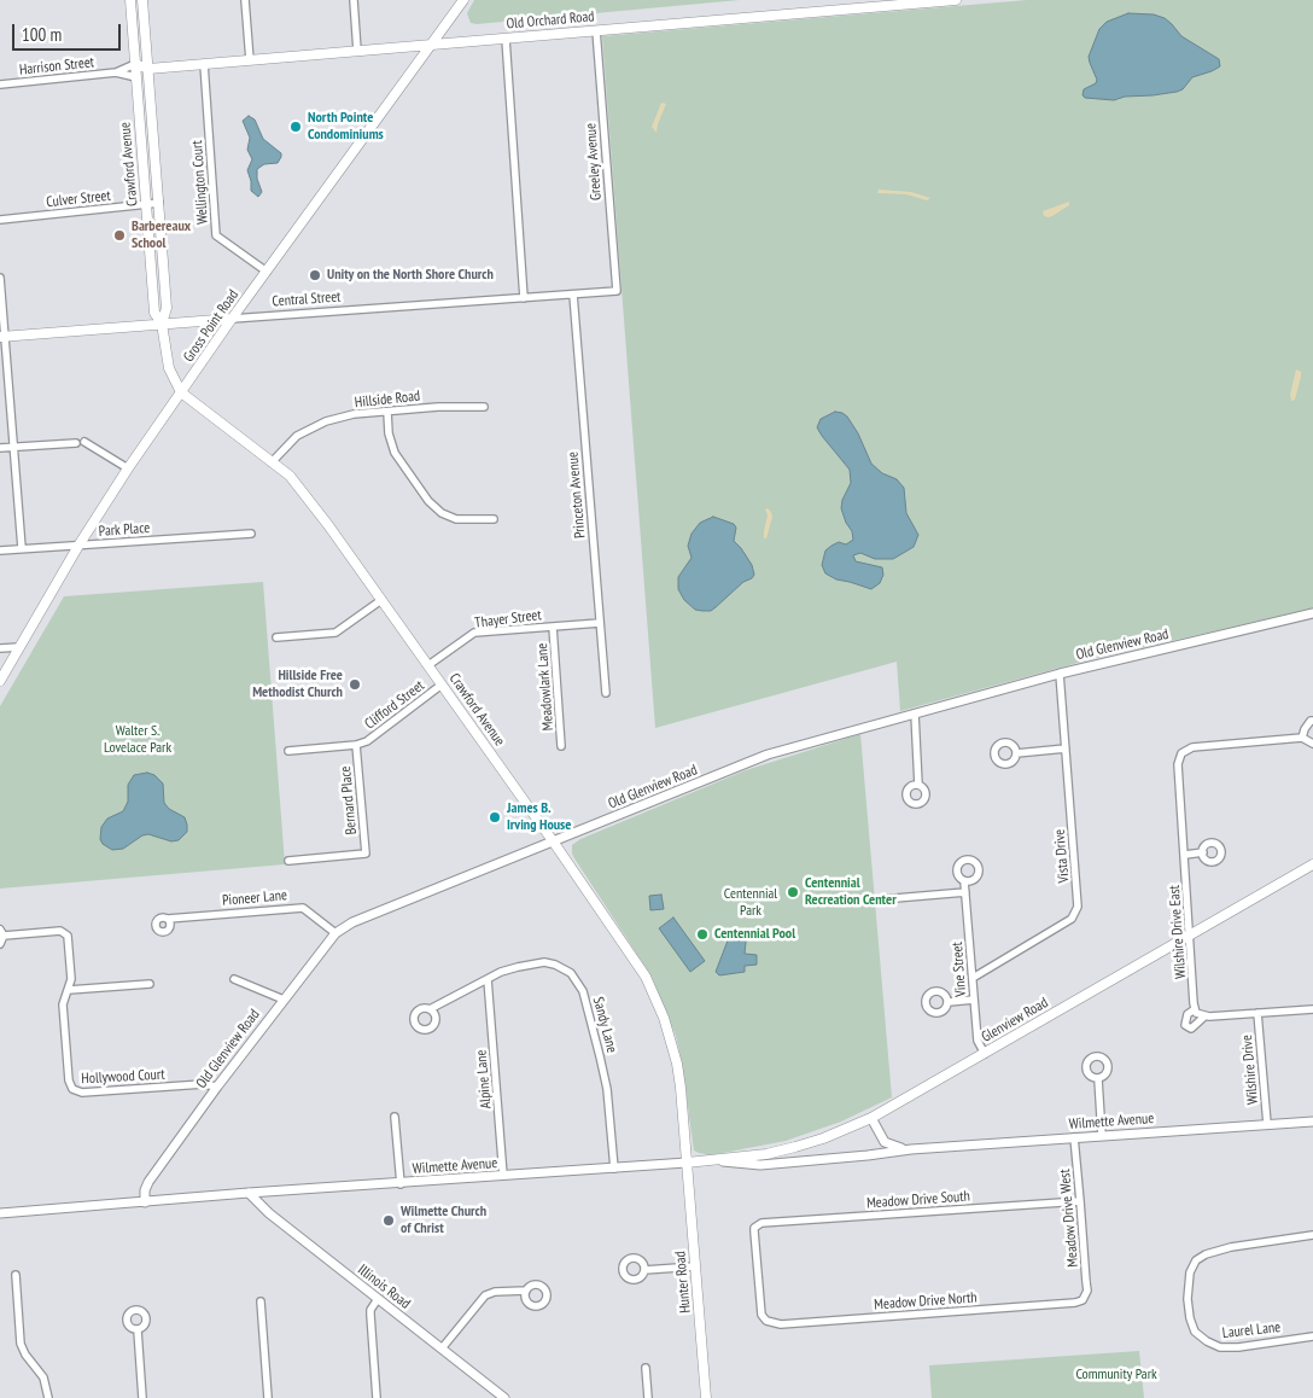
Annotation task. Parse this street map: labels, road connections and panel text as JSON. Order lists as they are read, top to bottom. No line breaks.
{"streets":{"main road":["Old Orchard Road","Crawford Avenue","Central Street","Gross Point Road","Glenview Road","Wilmette Avenue","Hunter Road"],"street":["Harrison Street","Greeley Avenue","Wellington Court","Culver Street","Hillside Road","Princeton Avenue","Park Place","Thayer Street","Old Glenview Road","Meadowlark Lane","Clifford Street","Bernard Place","Vista Drive","Pioneer Lane","Wilshire Drive East","Vine Street","Sandy Lane","Wilshire Drive","Hollywood Court","Alpine Lane","Meadow Drive South","Meadow Drive West","Illinois Road","Meadow Drive North","Laurel Lane"]},"crossings":[["Old Orchard Road","Harrison Street"],["Old Orchard Road","Greeley Avenue"],["Old Orchard Road","Crawford Avenue"],["Old Orchard Road","Wellington Court"],["Old Orchard Road","Gross Point Road"],["Harrison Street","Crawford Avenue"],["Greeley Avenue","Central Street"],["Crawford Avenue","Culver Street"],["Crawford Avenue","Central Street"],["Crawford Avenue","Gross Point Road"],["Crawford Avenue","Hillside Road"],["Crawford Avenue","Thayer Street"],["Crawford Avenue","Old Glenview Road"],["Crawford Avenue","Clifford Street"],["Crawford Avenue","Wilmette Avenue"],["Crawford Avenue","Hunter Road"],["Wellington Court","Gross Point Road"],["Central Street","Gross Point Road"],["Central Street","Princeton Avenue"],["Gross Point Road","Park Place"],["Princeton Avenue","Thayer Street"],["Thayer Street","Meadowlark Lane"],["Old Glenview Road","Vista Drive"],["Old Glenview Road","Pioneer Lane"],["Old Glenview Road","Hollywood Court"],["Old Glenview Road","Wilmette Avenue"],["Clifford Street","Bernard Place"],["Vista Drive","Vine Street"],["Wilshire Drive East","Glenview Road"],["Wilshire Drive East","Wilshire Drive"],["Vine Street","Glenview Road"],["Glenview Road","Wilmette Avenue"],["Sandy Lane","Alpine Lane"],["Sandy Lane","Wilmette Avenue"],["Wilshire Drive","Wilmette Avenue"],["Alpine Lane","Wilmette Avenue"],["Wilmette Avenue","Meadow Drive West"],["Wilmette Avenue","Hunter Road"],["Wilmette Avenue","Illinois Road"],["Meadow Drive South","Meadow Drive West"],["Meadow Drive South","Meadow Drive North"],["Meadow Drive West","Meadow Drive North"]],"parks":["Walter S. Lovelace Park","Centennial Park","Community Park"],"places":["North Pointe Condominiums","Barbereaux School","Unity on the North Shore Church","Hillside Free Methodist Church","James B. Irving House","Centennial Recreation Center","Centennial Pool","Wilmette Church of Christ"],"scale_bar":"100 m"}
